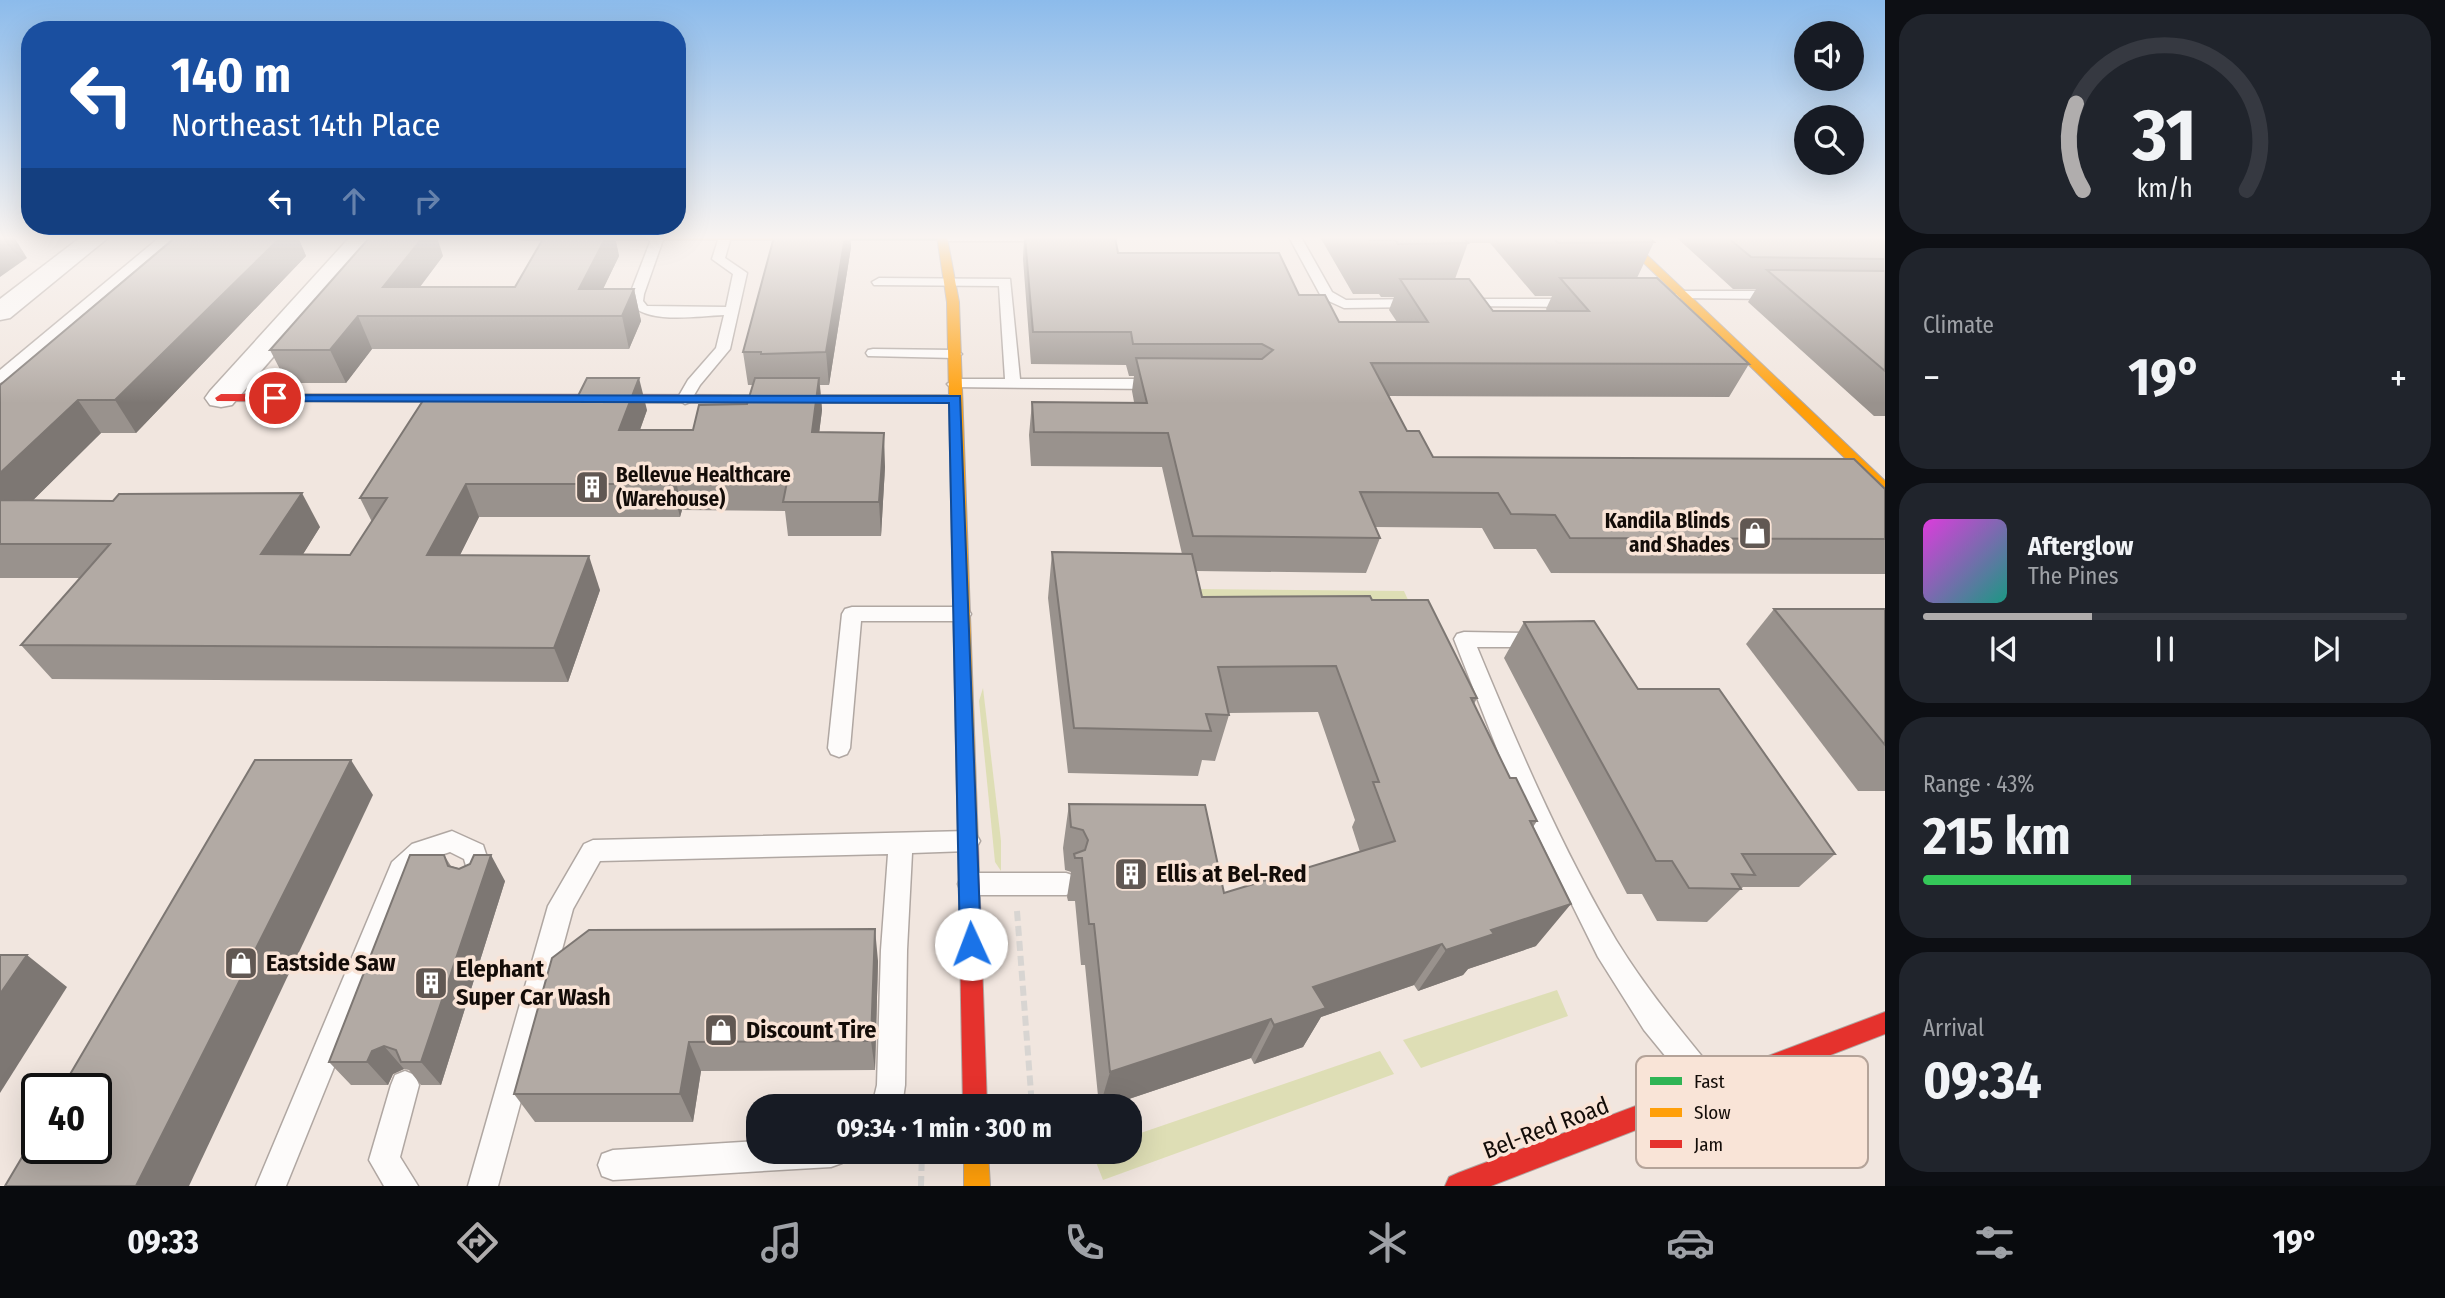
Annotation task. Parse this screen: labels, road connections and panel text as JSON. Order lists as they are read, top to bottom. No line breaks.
{"streets":{"street":["Bel-Red Road"]},"places":{"building":["Bellevue Healthcare (Warehouse)","Ellis at Bel-Red","Elephant Super Car Wash"],"shop":["Kandila Blinds and Shades","Eastside Saw","Discount Tire"]},"legend":["Fast","Slow","Jam"],"page":{"turn":["140 m","Northeast 14th Place"],"tile":["Climate",["Range · 43%","215 km"],["Arrival","09:34"]],"heat":["−","19°","+"],"song":["Afterglow","The Pines"],"limit":"40","trip":"09:34 · 1 min · 300 m","tabs":["09:33","19°"],"gauge":["31","km/h"]}}
